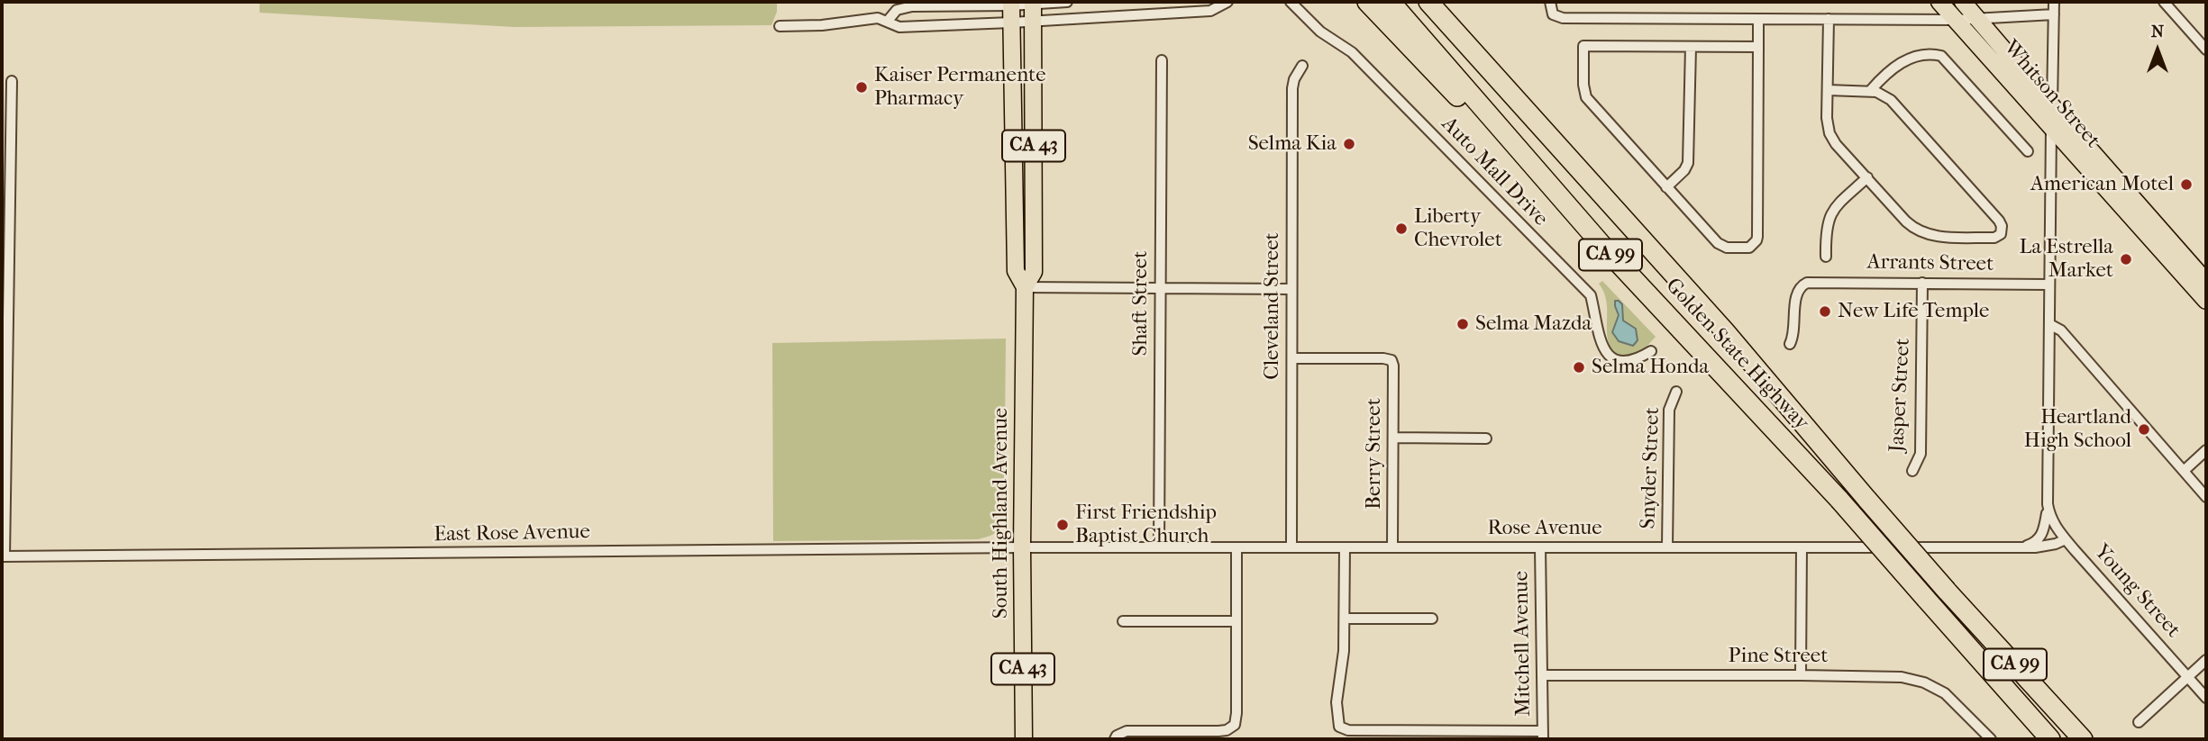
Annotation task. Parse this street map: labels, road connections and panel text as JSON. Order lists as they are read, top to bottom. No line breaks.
{"streets":{"highway":["CA 99","Golden State Highway"],"main road":["Whitson Street","CA 43","South Highland Avenue"],"street":["Auto Mall Drive","Arrants Street","Shaft Street","Cleveland Street","Jasper Street","Berry Street","Snyder Street","Rose Avenue","East Rose Avenue","Young Street","Mitchell Avenue","Pine Street"]},"crossings":[["Arrants Street","Jasper Street"],["Shaft Street","Rose Avenue"],["Cleveland Street","Berry Street"],["Cleveland Street","Rose Avenue"],["Berry Street","Rose Avenue"],["Snyder Street","Rose Avenue"],["South Highland Avenue","Rose Avenue"],["South Highland Avenue","East Rose Avenue"],["Rose Avenue","East Rose Avenue"],["Rose Avenue","Young Street"],["Rose Avenue","Mitchell Avenue"],["Mitchell Avenue","Pine Street"]],"places":["Kaiser Permanente Pharmacy","Selma Kia","American Motel","Liberty Chevrolet","La Estrella Market","New Life Temple","Selma Mazda","Selma Honda","Heartland High School","First Friendship Baptist Church"],"north":"top"}
